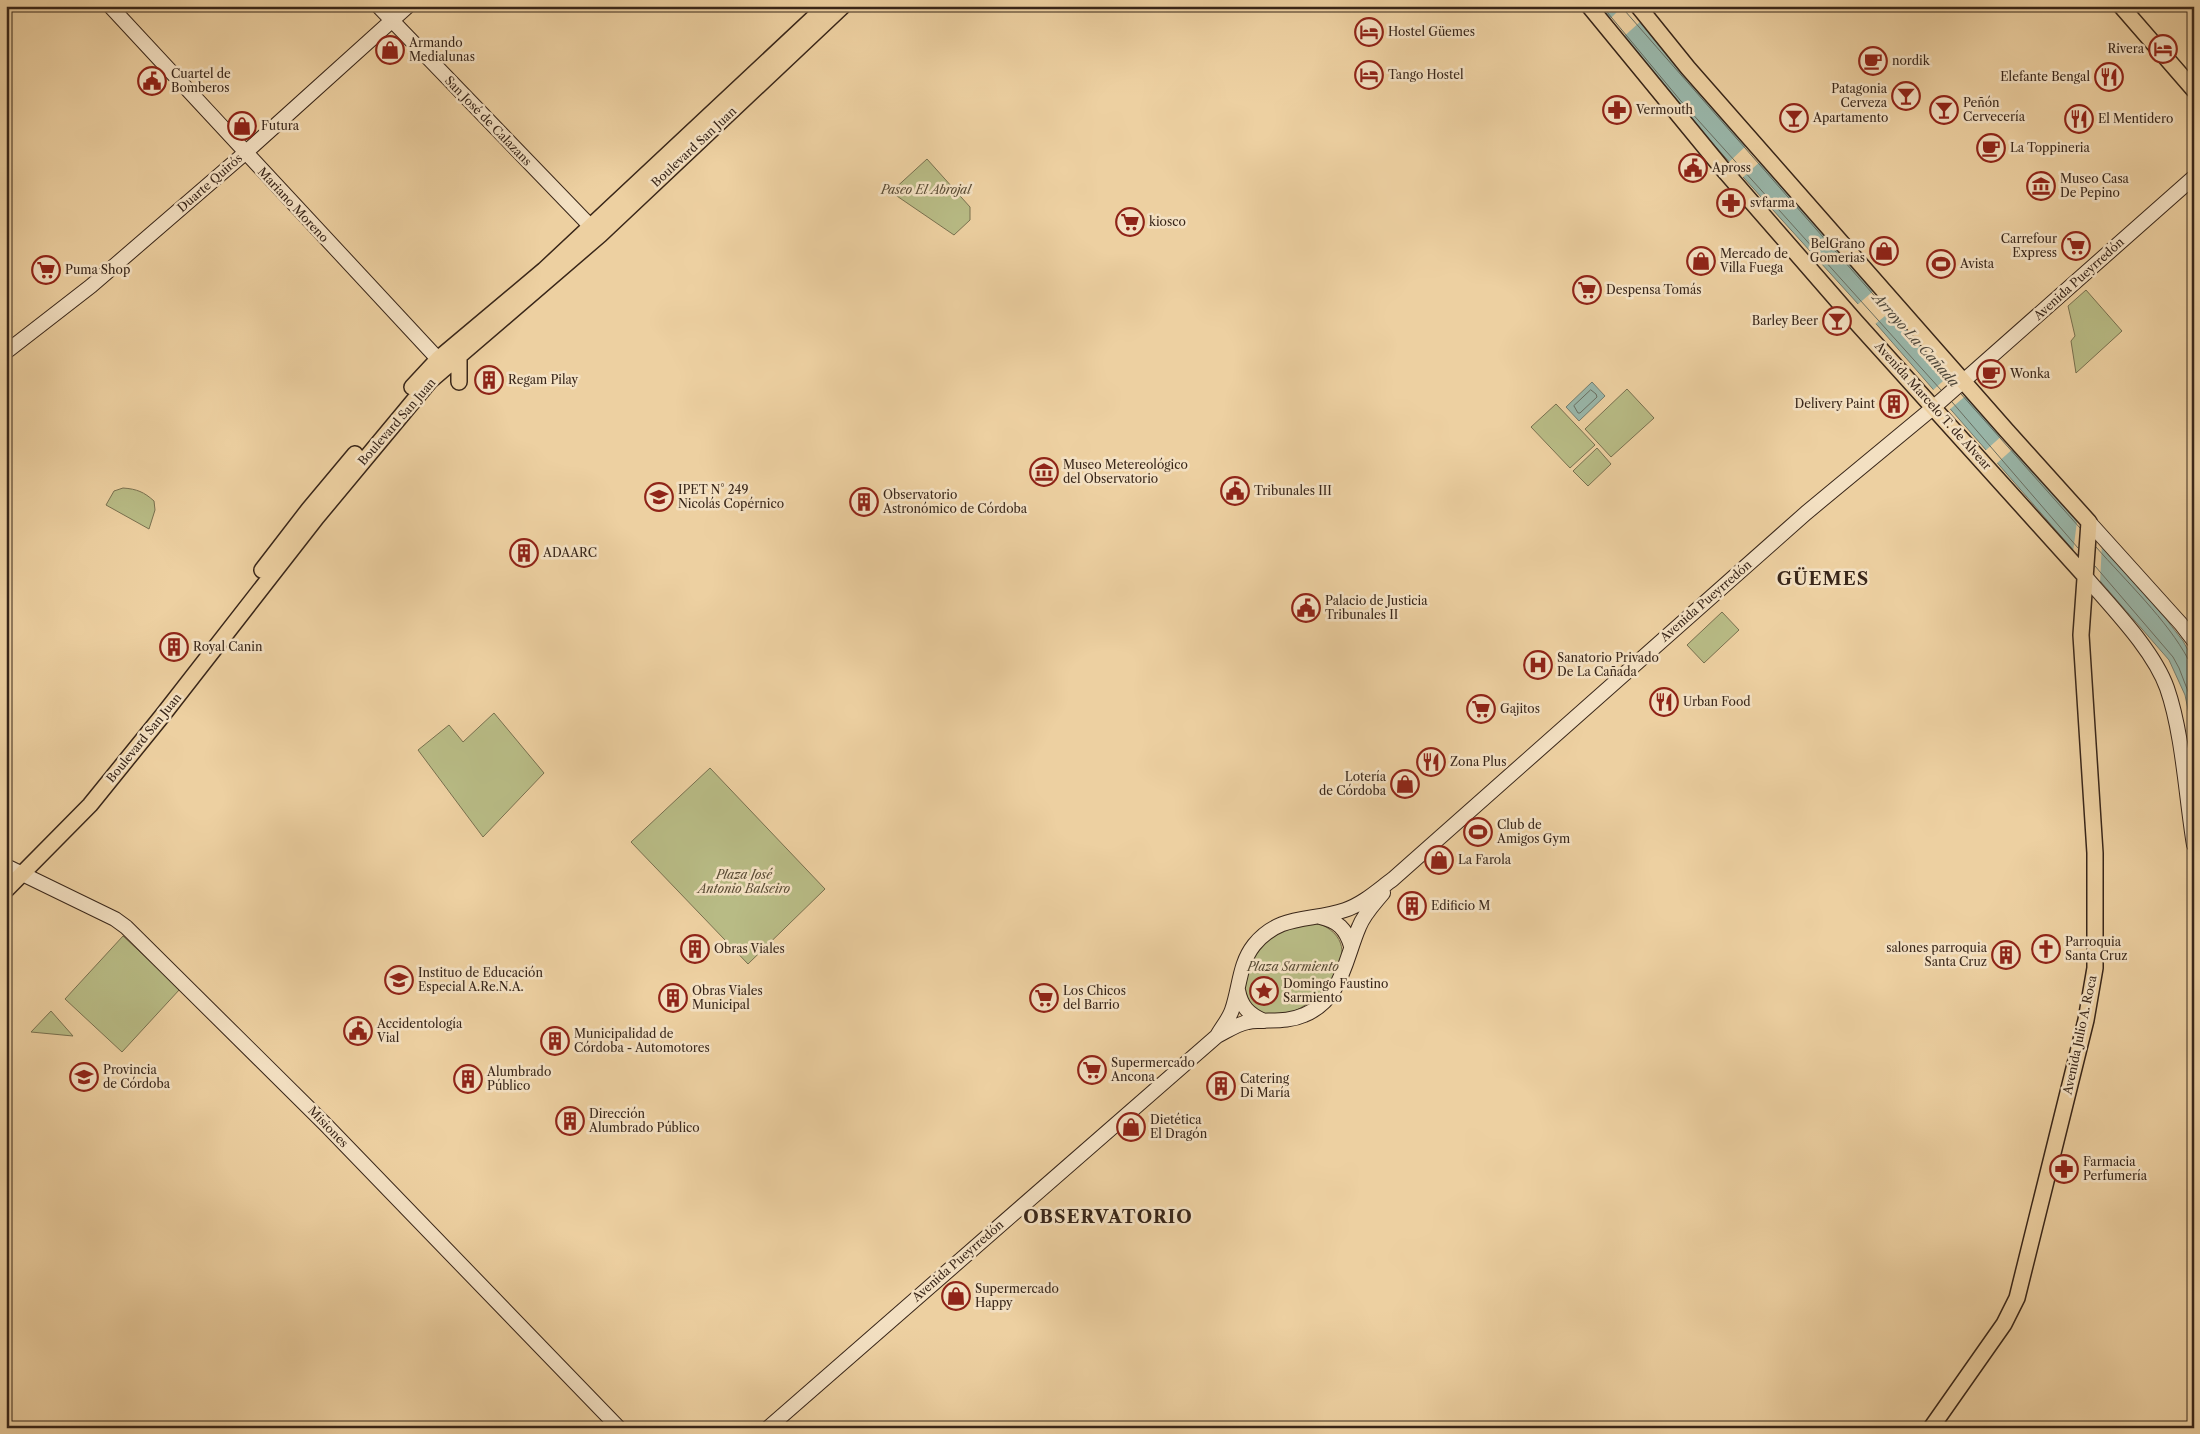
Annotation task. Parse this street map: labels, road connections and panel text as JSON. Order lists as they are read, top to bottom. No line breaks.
{"streets":{"main road":["San José de Calazans","Boulevard San Juan","Duarte Quirós","Mariano Moreno","Avenida Pueyrredón","Avenida Marcelo T. de Alvear","Avenida Julio A. Roca","Misiones"]},"crossings":[["San José de Calazans","Boulevard San Juan"],["San José de Calazans","Duarte Quirós"],["Boulevard San Juan","Mariano Moreno"],["Boulevard San Juan","Misiones"],["Duarte Quirós","Mariano Moreno"],["Avenida Pueyrredón","Avenida Marcelo T. de Alvear"],["Avenida Marcelo T. de Alvear","Avenida Julio A. Roca"]],"districts":["GÜEMES","OBSERVATORIO"],"water":["Arroyo La Cañada"],"parks":["Paseo El Abrojal","Plaza José Antonio Balseiro","Plaza Sarmiento"],"places":{"hotel":["Hostel Güemes","Rivera","Tango Hostel"],"shop":["Armando Medialunas","Futura","BelGrano Gomerias","Mercado de Villa Fuega","Lotería de Córdoba","La Farola","Dietética El Dragón","Supermercado Happy"],"cafe":["nordik","La Toppineria","Wonka"],"restaurant":["Elefante Bengal","El Mentidero","Urban Food","Zona Plus"],"public building":["Cuartel de Bomberos","Apross","Tribunales III","Palacio de Justicia Tribunales II","Accidentología Vial"],"bar":["Patagonia Cerveza","Peñón Cervecería","Apartamento","Barley Beer"],"pharmacy":["Vermouth","svfarma","Farmacia Perfumería"],"museum":["Museo Casa De Pepino","Museo Metereológico del Observatorio"],"supermarket":["kiosco","Carrefour Express","Puma Shop","Despensa Tomás","Gajitos","Los Chicos del Barrio","Supermercado Ancona"],"sports":["Avista","Club de Amigos Gym"],"building":["Regam Pilay","Delivery Paint","Observatorio Astronómico de Córdoba","ADAARC","Royal Canin","Edificio M","Obras Viales","salones parroquia Santa Cruz","Obras Viales Municipal","Municipalidad de Córdoba - Automotores","Alumbrado Público","Catering Di María","Dirección Alumbrado Público"],"school or university":["IPET N° 249 Nicolás Copérnico","Instituo de Educación Especial A.Re.N.A.","Provincia de Córdoba"],"hospital":["Sanatorio Privado De La Cañada"],"church":["Parroquia Santa Cruz"],"place":["Domingo Faustino Sarmiento"]}}
